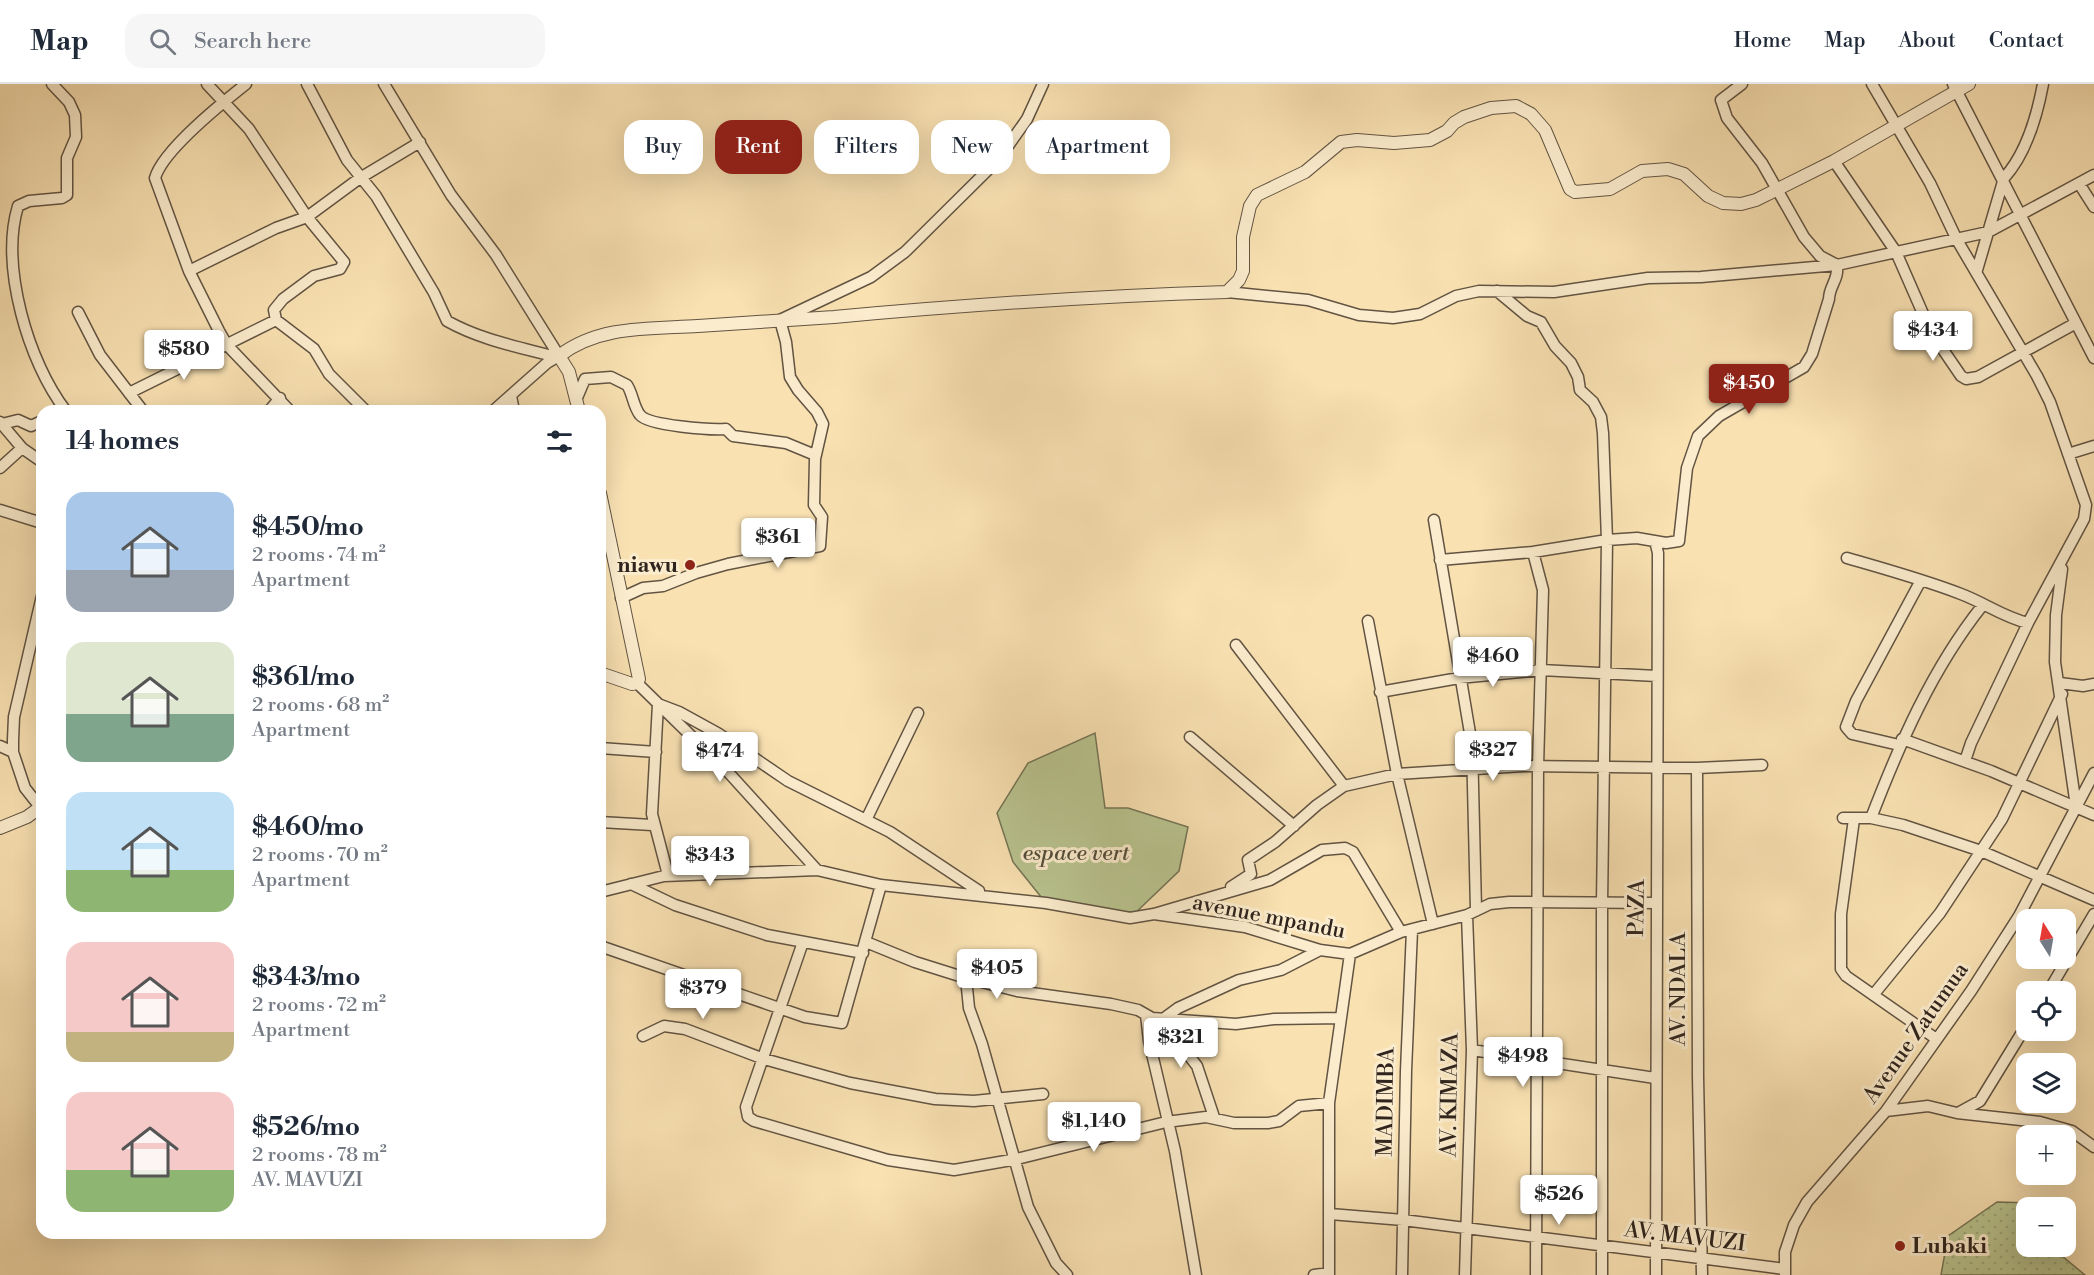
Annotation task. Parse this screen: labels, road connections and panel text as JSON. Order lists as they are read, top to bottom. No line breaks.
{"streets":{"street":["PAZA","avenue mpandu","AV. NDALA","Avenue Zatumua","AV. KIMAZA","MADIMBA","AV. MAVUZI"]},"crossings":[["PAZA","avenue mpandu"],["PAZA","AV. MAVUZI"],["avenue mpandu","AV. KIMAZA"],["avenue mpandu","MADIMBA"],["AV. NDALA","AV. MAVUZI"],["Avenue Zatumua","AV. MAVUZI"],["AV. KIMAZA","AV. MAVUZI"],["MADIMBA","AV. MAVUZI"]],"parks":["espace vert"],"places":["niawu","Lubaki"],"north":"top","page":{"header":"Map","search":"Search here","nav":["Home","Map","About","Contact"],"chip":["Buy","Rent","Filters","New","Apartment"],"price":["$434","$580","$450","$361","$460","$327","$474","$343","$405","$379","$321","$498","$1,140","$526"],"heading":"14 homes","list":[{"name":"$450/mo","note":"2 rooms · 74 m² · Apartment"},{"name":"$361/mo","note":"2 rooms · 68 m² · Apartment"},{"name":"$460/mo","note":"2 rooms · 70 m² · Apartment"},{"name":"$343/mo","note":"2 rooms · 72 m² · Apartment"},{"name":"$526/mo","note":"2 rooms · 78 m² · AV. MAVUZI"}],"map_buttons":["+","−"]}}
